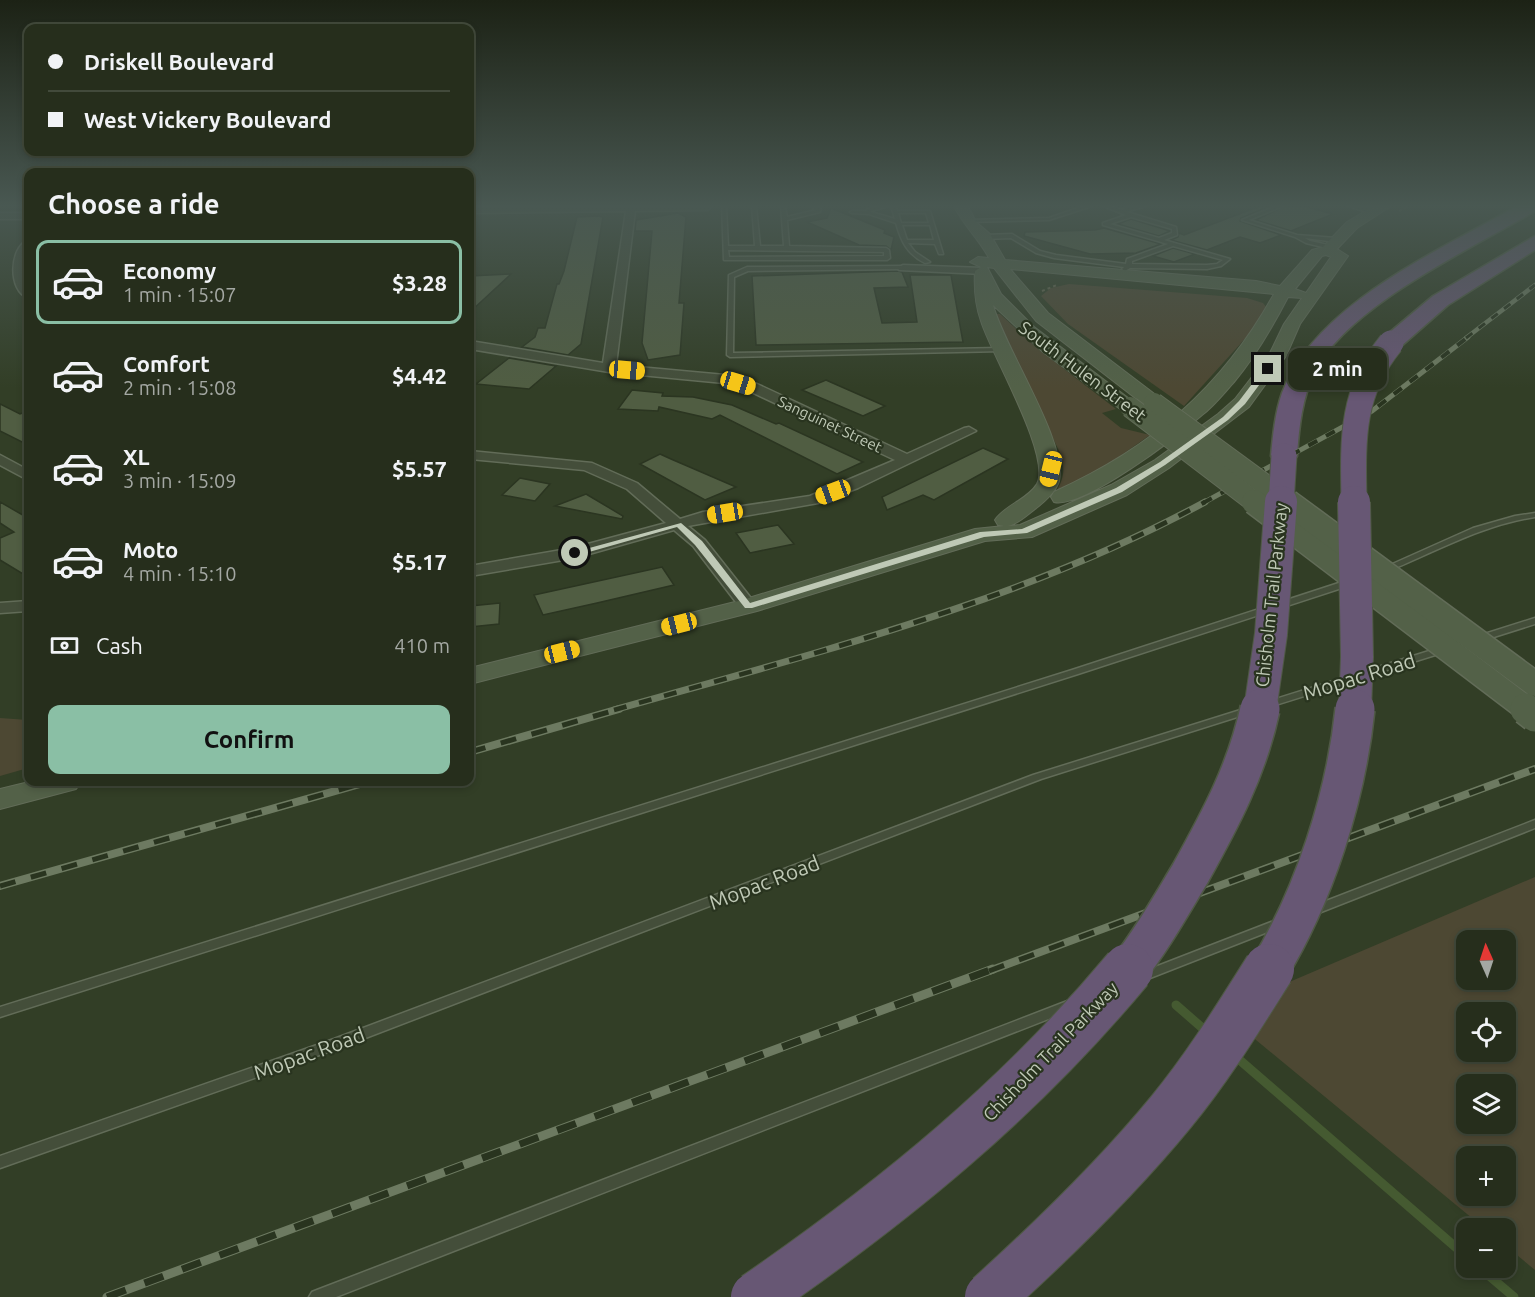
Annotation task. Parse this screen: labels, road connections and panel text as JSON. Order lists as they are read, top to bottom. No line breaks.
{"streets":{"highway":["Chisholm Trail Parkway"],"main road":["South Hulen Street"],"street":["Sanguinet Street"],"lane":["Mopac Road"]},"north":"top","page":{"banner":["Driskell Boulevard","West Vickery Boulevard"],"heading":"Choose a ride","list":[{"name":"Economy","note":"1 min · 15:07","value":"$3.28"},{"name":"Comfort","note":"2 min · 15:08","value":"$4.42"},{"name":"XL","note":"3 min · 15:09","value":"$5.57"},{"name":"Moto","note":"4 min · 15:10","value":"$5.17"}],"bubble":"2 min","pay":["Cash","410 m"],"buttons":"Confirm","map_buttons":["+","−"]}}
